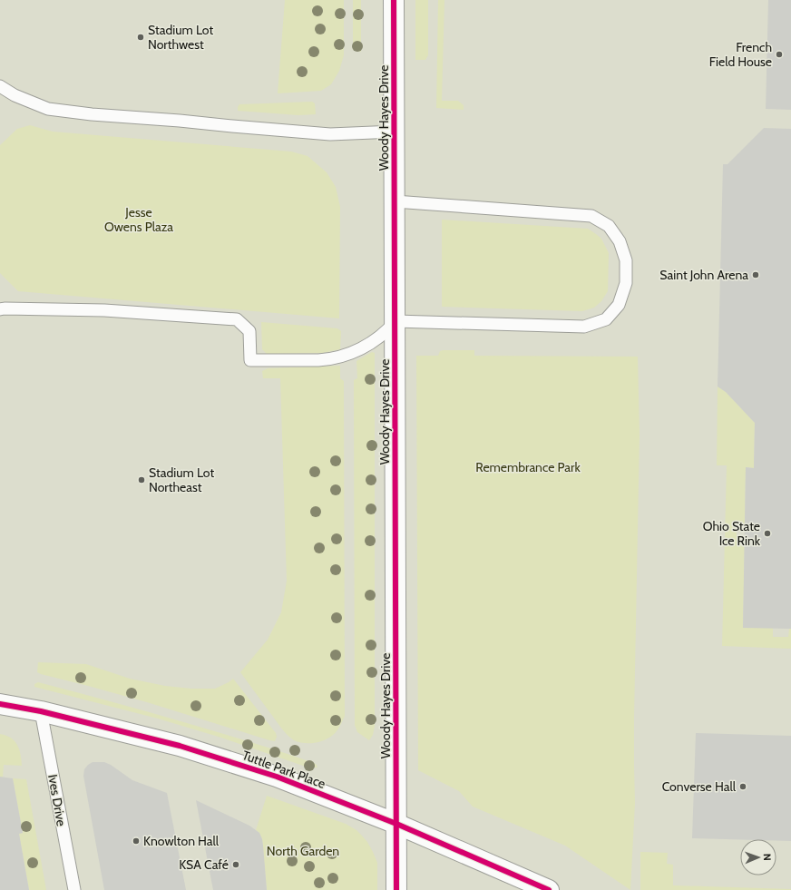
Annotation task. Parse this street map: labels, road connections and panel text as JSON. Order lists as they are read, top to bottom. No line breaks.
{"streets":{"street":["Woody Hayes Drive","Tuttle Park Place"],"lane":["Ives Drive"]},"crossings":[["Woody Hayes Drive","Tuttle Park Place"],["Tuttle Park Place","Ives Drive"]],"parks":["Jesse Owens Plaza","Remembrance Park","North Garden"],"places":["Stadium Lot Northwest","French Field House","Saint John Arena","Stadium Lot Northeast","Ohio State Ice Rink","Converse Hall","Knowlton Hall","KSA Café"],"north":"right"}
